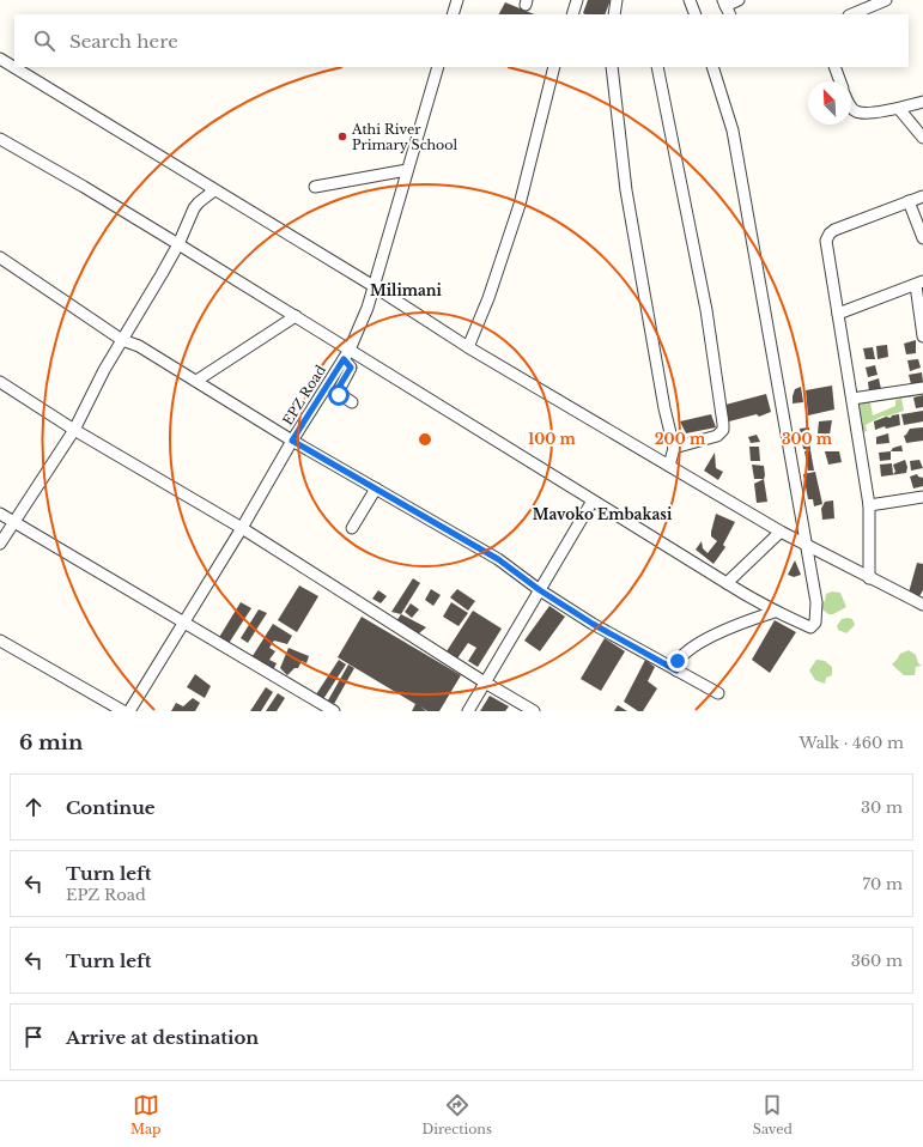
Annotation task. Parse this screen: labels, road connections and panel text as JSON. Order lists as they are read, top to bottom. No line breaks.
{"streets":{"street":["EPZ Road"]},"districts":["Milimani","Mavoko Embakasi"],"places":["Athi River Primary School"],"north":"top left","page":{"search":"Search here","heading":["6 min","Walk · 460 m"],"list":[["Continue","30 m"],["Turn left","EPZ Road","70 m"],["Turn left","360 m"],"Arrive at destination"],"nav":["Map","Directions","Saved"]},"rings":["100 m","200 m","300 m"]}
